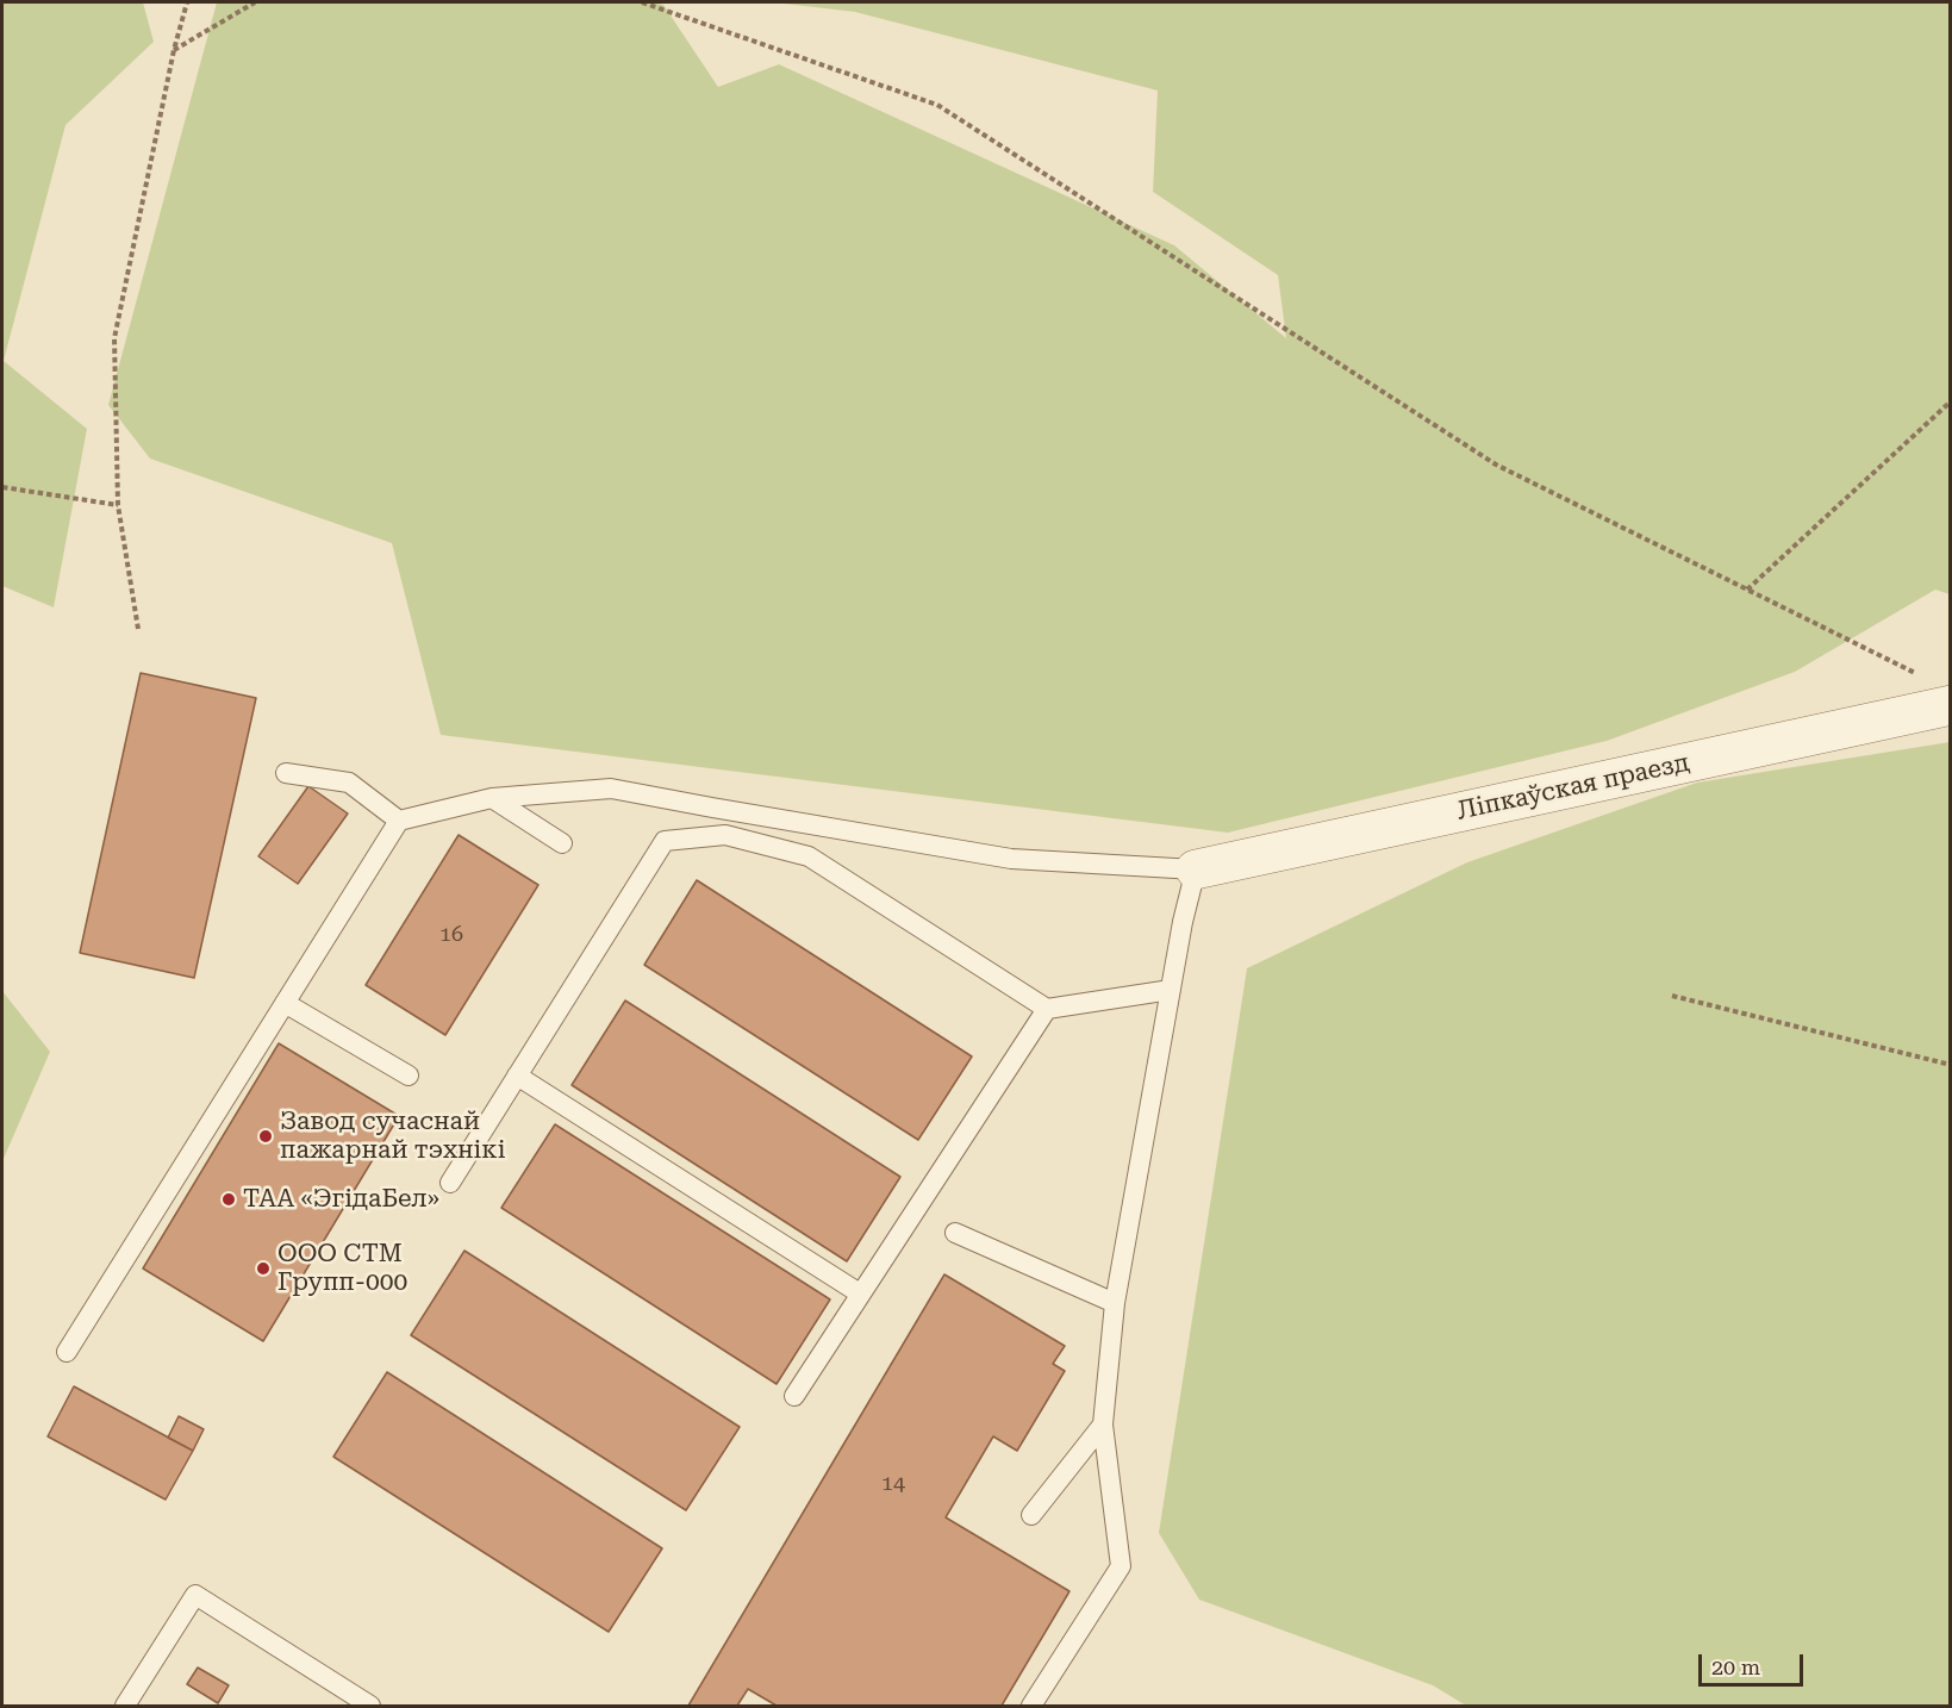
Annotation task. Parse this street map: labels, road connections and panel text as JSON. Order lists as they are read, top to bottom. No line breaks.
{"streets":{"street":["Ліпкаўская праезд"]},"places":["Завод сучаснай пажарнай тэхнікі","ТАА «ЭгідаБел»","ООО СТМ Групп-000"],"house_numbers":["16","14"],"scale_bar":"20 m"}
